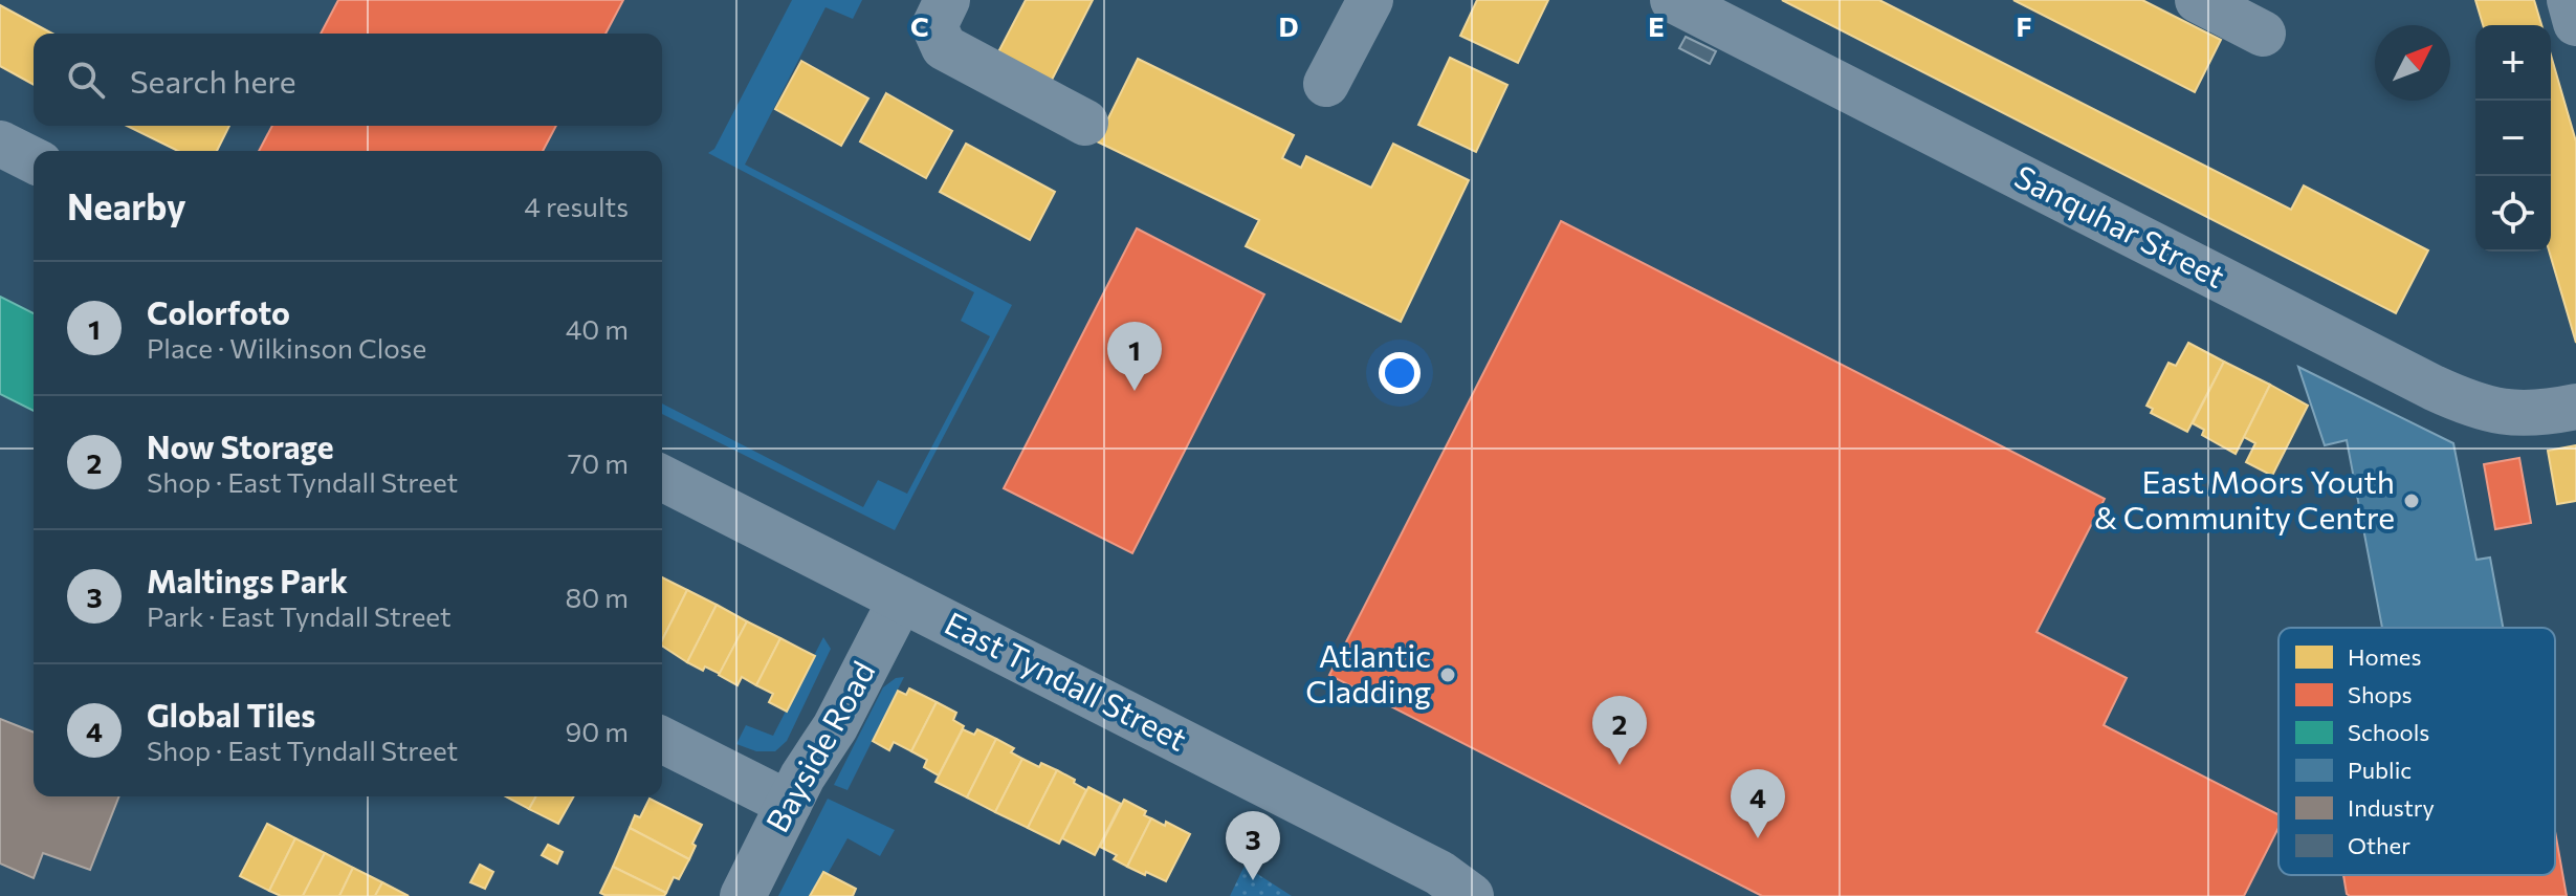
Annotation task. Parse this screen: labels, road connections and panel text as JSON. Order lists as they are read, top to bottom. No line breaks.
{"streets":{"street":["Sanquhar Street","East Tyndall Street","Bayside Road"]},"crossings":[["East Tyndall Street","Bayside Road"]],"places":["East Moors Youth & Community Centre","Atlantic Cladding"],"legend":["Homes","Shops","Schools","Public","Industry","Other"],"north":"top right","page":{"map_buttons":["+","−"],"search":"Search here","heading":["Nearby","4 results"],"list":[{"mark":"1","name":"Colorfoto","note":"Place · Wilkinson Close","value":"40 m"},{"mark":"2","name":"Now Storage","note":"Shop · East Tyndall Street","value":"70 m"},{"mark":"3","name":"Maltings Park","note":"Park · East Tyndall Street","value":"80 m"},{"mark":"4","name":"Global Tiles","note":"Shop · East Tyndall Street","value":"90 m"}],"pins":["1","2","4","3"]},"grid":{"columns":["C","D","E","F"]}}
